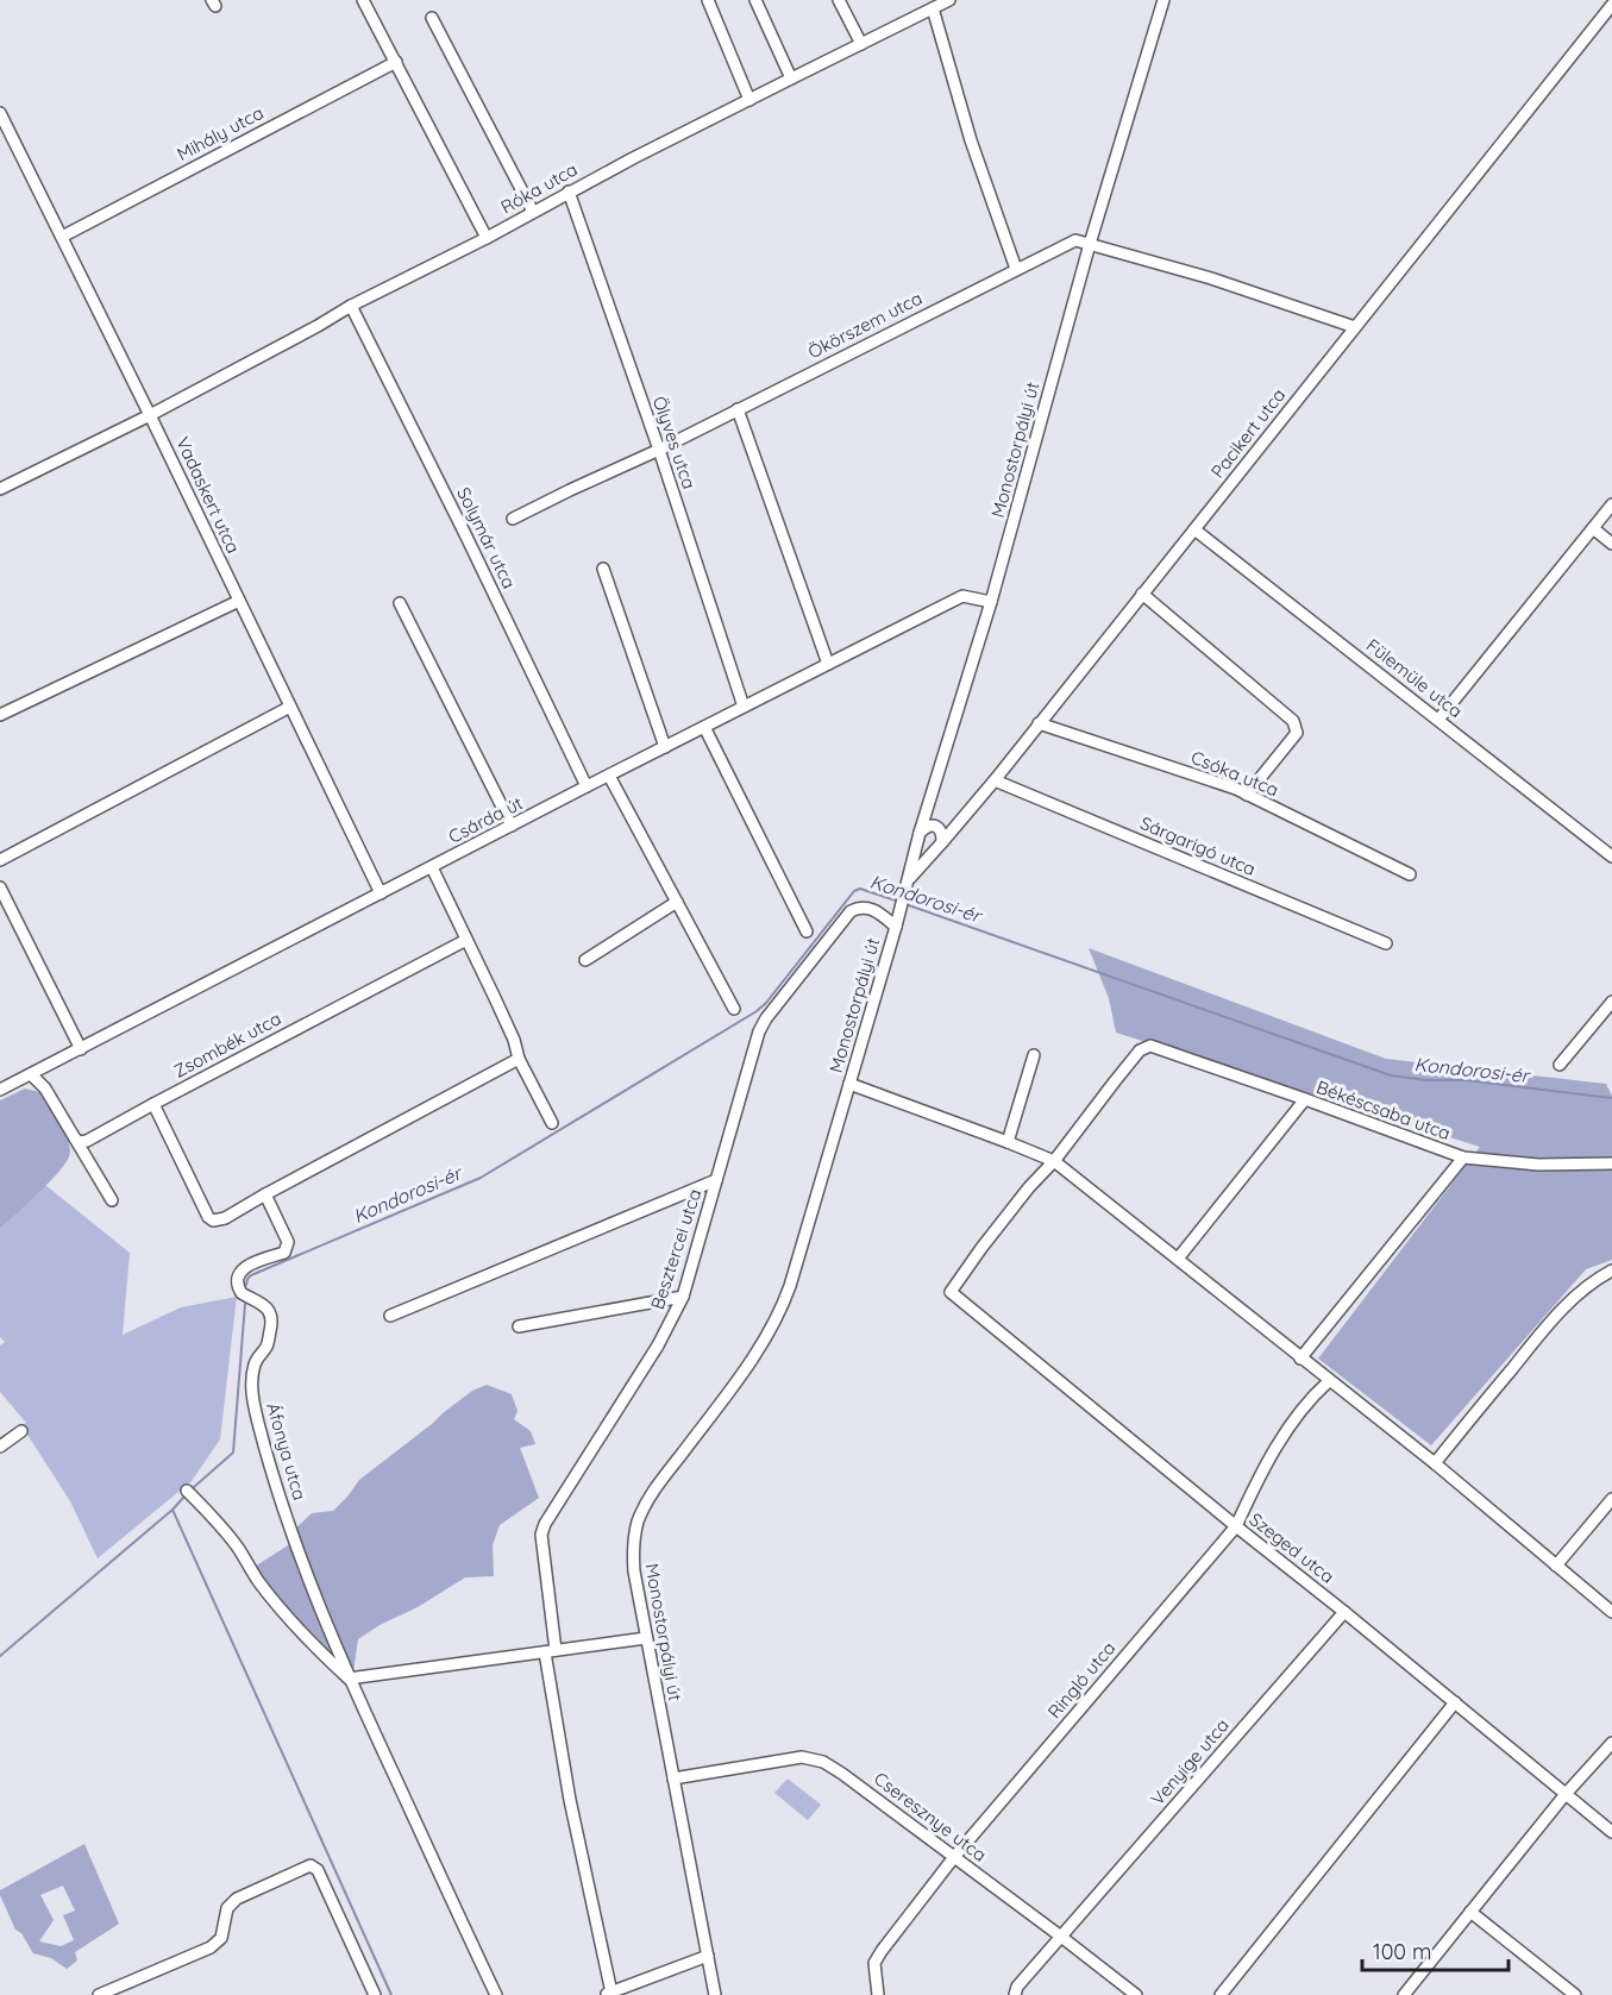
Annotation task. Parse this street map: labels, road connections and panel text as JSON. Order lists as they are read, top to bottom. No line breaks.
{"streets":{"street":["Mihály utca","Róka utca","Ökörszem utca","Pacikert utca","Ölyves utca","Monostorpályi út","Vadaskert utca","Solymár utca","Fülemüle utca","Csóka utca","Csárda út","Sárgarigó utca","Zsombék utca","Békéscsaba utca","Besztercei utca","Áfonya utca","Szeged utca","Ringló utca","Venyige utca","Cseresznye utca"]},"crossings":[["Mihály utca","Vadaskert utca"],["Róka utca","Ölyves utca"],["Róka utca","Vadaskert utca"],["Róka utca","Solymár utca"],["Ökörszem utca","Ölyves utca"],["Ökörszem utca","Monostorpályi út"],["Pacikert utca","Monostorpályi út"],["Pacikert utca","Fülemüle utca"],["Pacikert utca","Csóka utca"],["Pacikert utca","Sárgarigó utca"],["Ölyves utca","Csárda út"],["Monostorpályi út","Csárda út"],["Monostorpályi út","Besztercei utca"],["Monostorpályi út","Cseresznye utca"],["Vadaskert utca","Csárda út"],["Solymár utca","Csárda út"],["Békéscsaba utca","Szeged utca"],["Szeged utca","Ringló utca"],["Szeged utca","Venyige utca"],["Ringló utca","Cseresznye utca"],["Venyige utca","Cseresznye utca"]],"water":["Kondorosi-ér"],"scale_bar":"100 m"}
